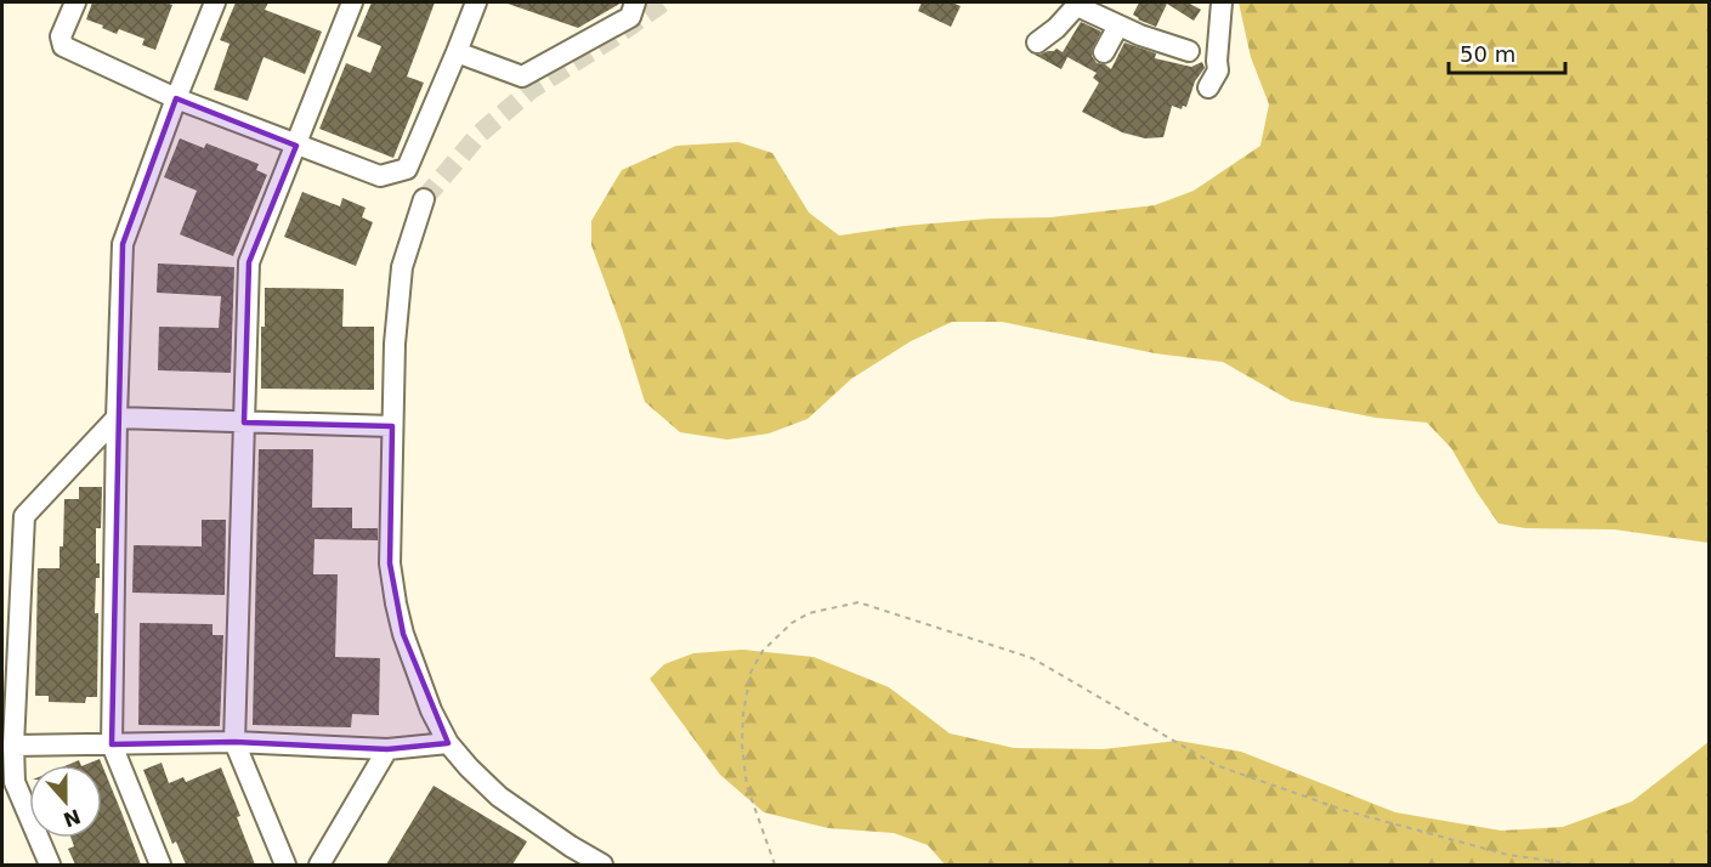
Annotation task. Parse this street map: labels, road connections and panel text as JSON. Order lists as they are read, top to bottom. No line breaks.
{"scale_bar":"50 m","north":"bottom"}
